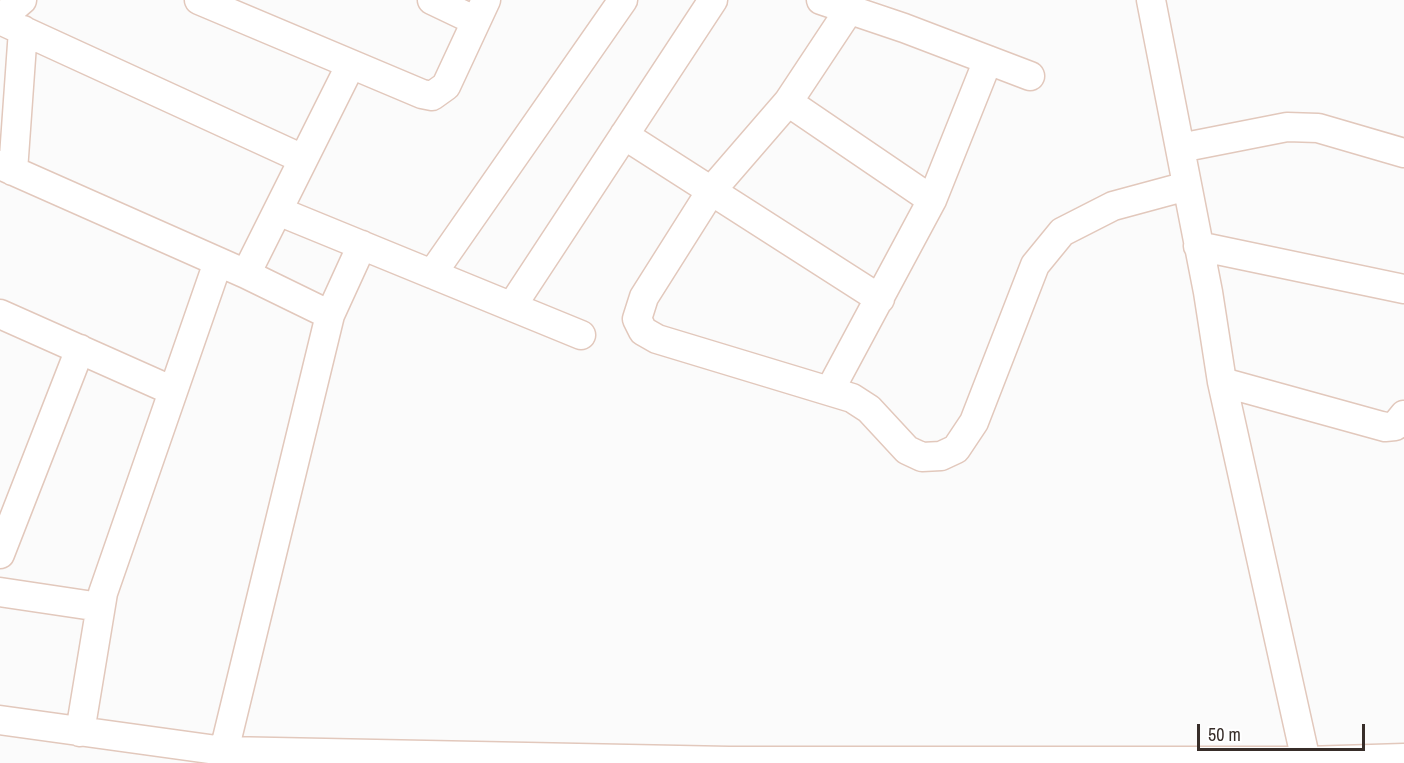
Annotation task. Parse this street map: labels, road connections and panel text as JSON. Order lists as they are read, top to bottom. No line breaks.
{"scale_bar":"50 m"}
